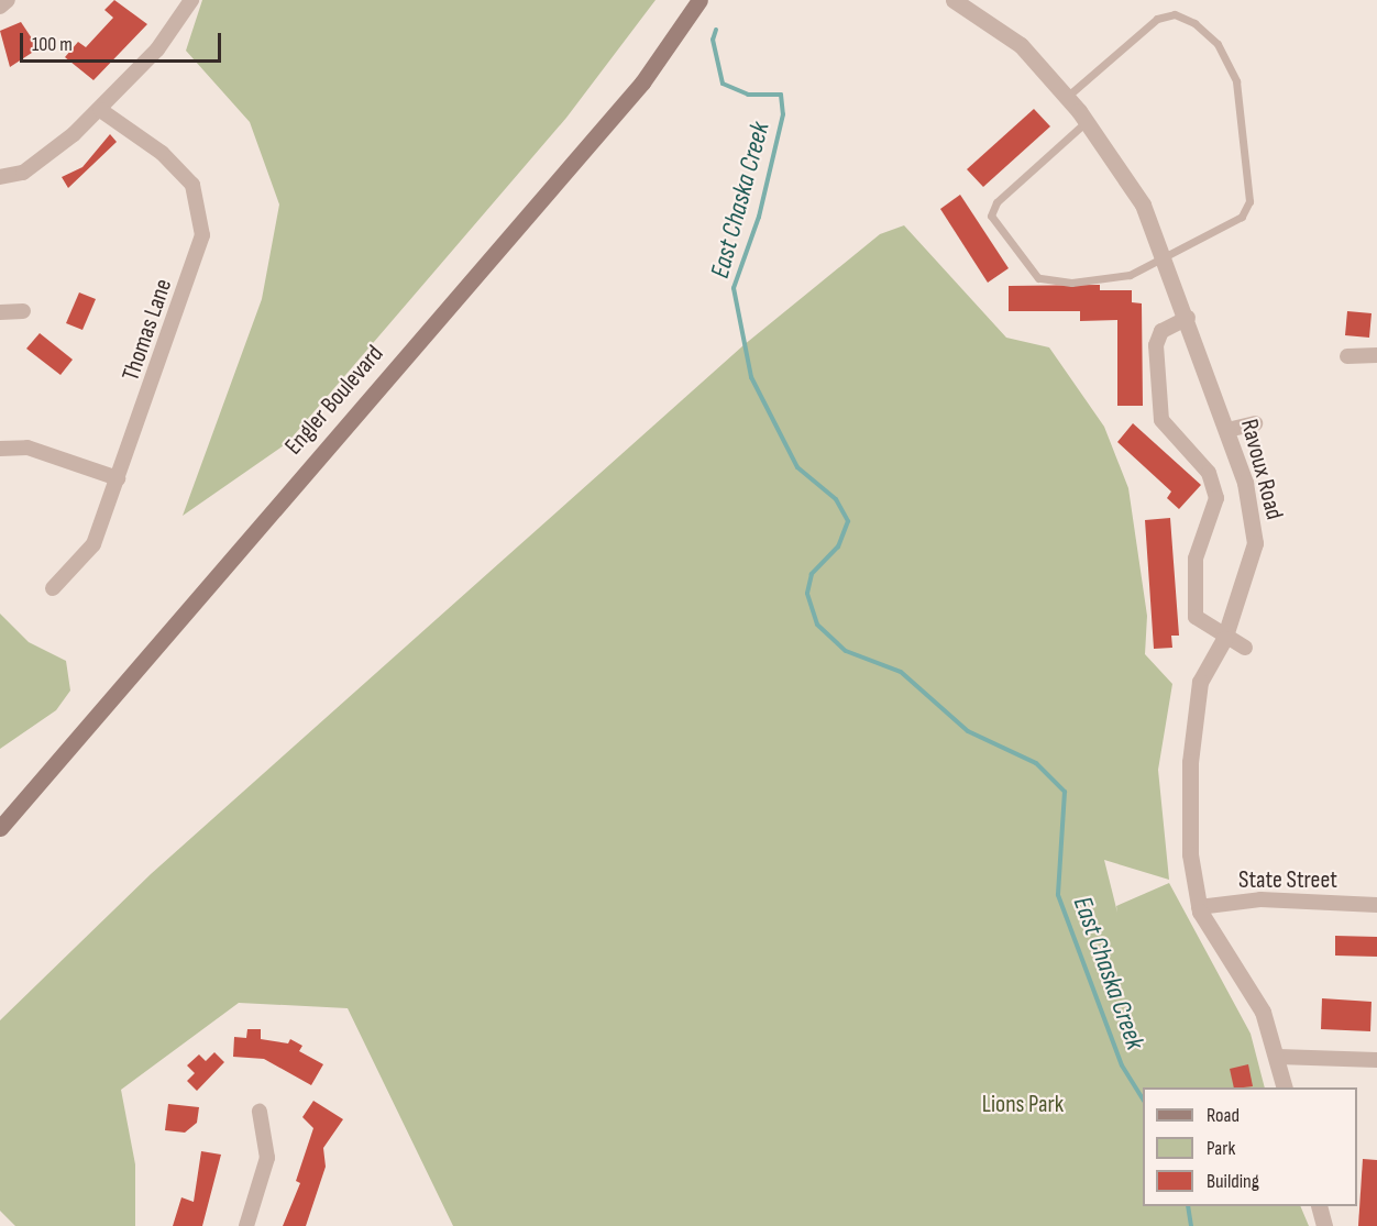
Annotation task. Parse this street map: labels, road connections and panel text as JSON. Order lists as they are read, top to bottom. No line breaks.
{"streets":{"main road":["Engler Boulevard"],"street":["Thomas Lane","Ravoux Road","State Street"]},"crossings":[["Ravoux Road","State Street"]],"water":["East Chaska Creek"],"parks":["Lions Park"],"legend":["Road","Park","Building"],"scale_bar":"100 m"}
